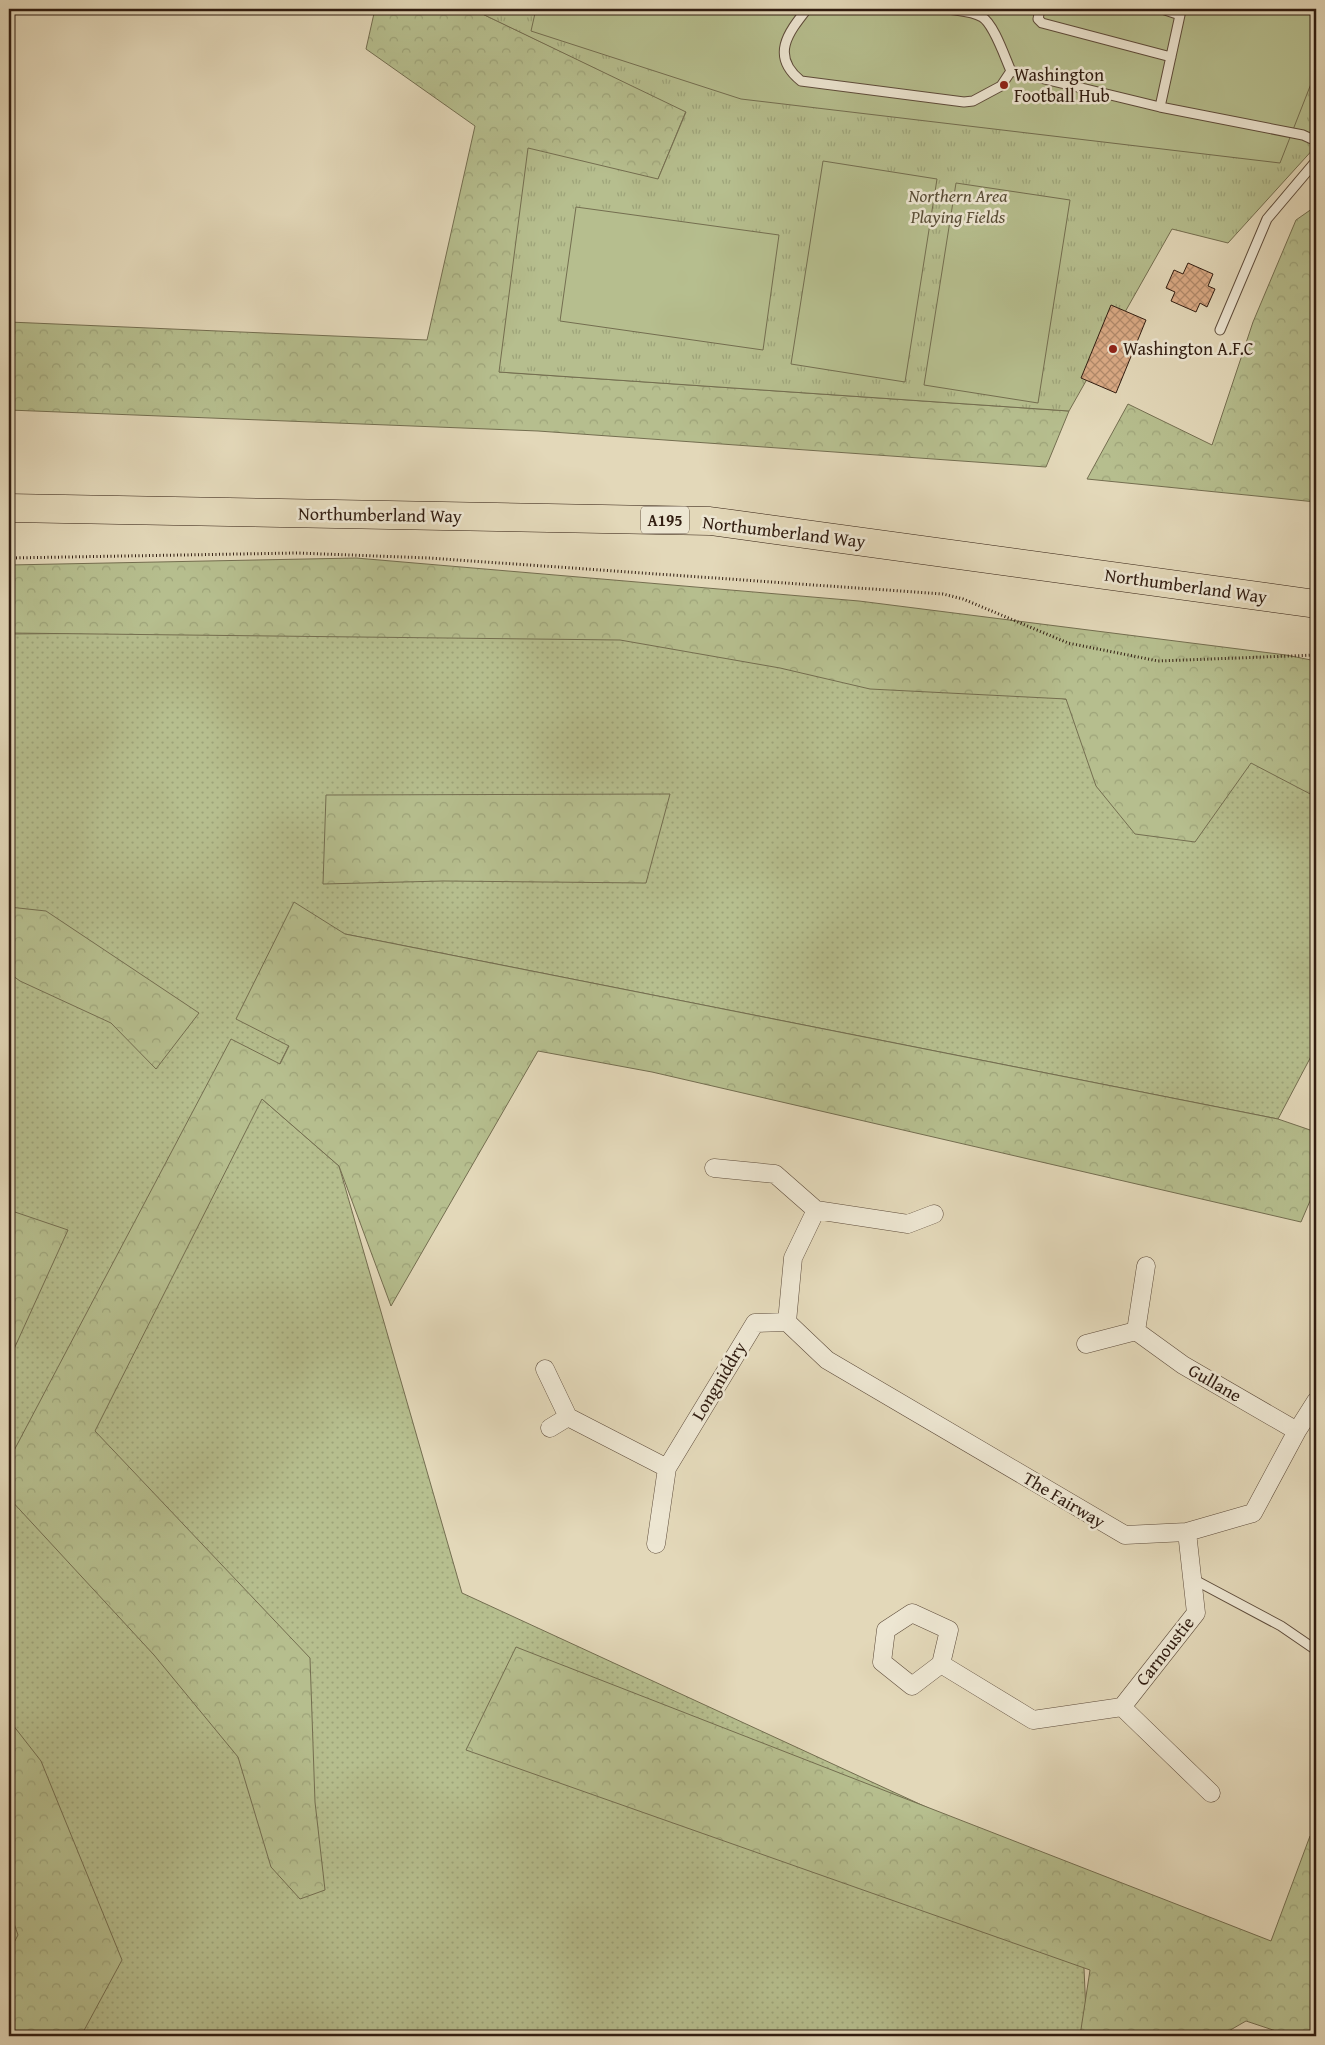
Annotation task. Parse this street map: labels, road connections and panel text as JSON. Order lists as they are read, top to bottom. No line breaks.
{"streets":{"main road":["Northumberland Way","A195"],"street":["Longniddry","Gullane","The Fairway","Carnoustie"]},"crossings":[["Longniddry","The Fairway"],["Gullane","The Fairway"],["The Fairway","Carnoustie"]],"parks":["Northern Area Playing Fields"],"places":["Washington Football Hub","Washington A.F.C"]}
